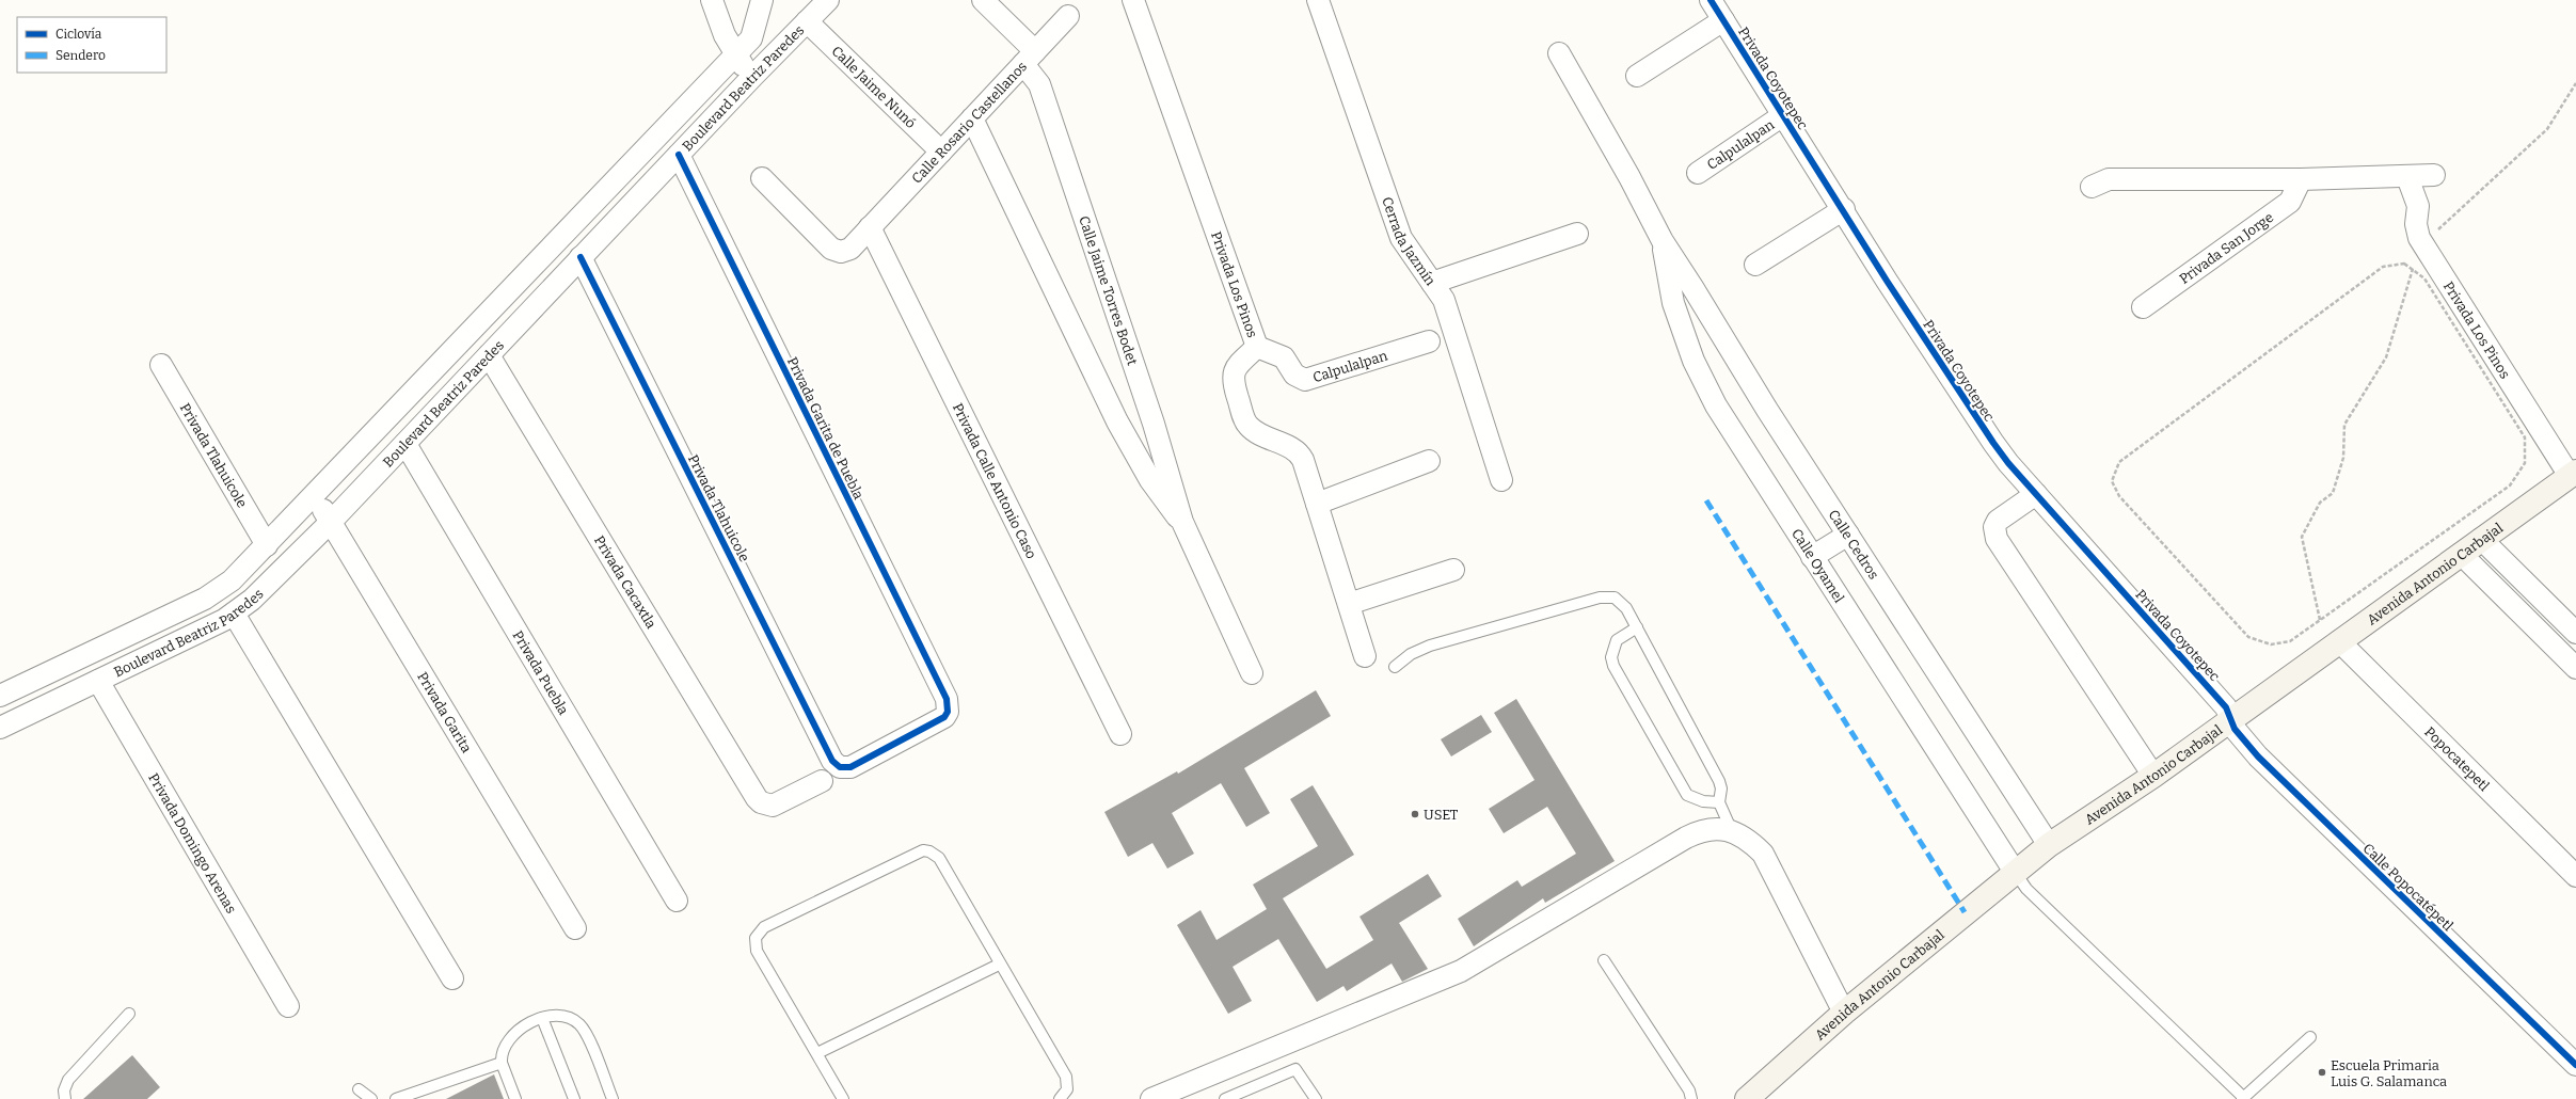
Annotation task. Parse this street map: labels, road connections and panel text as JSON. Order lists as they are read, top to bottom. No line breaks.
{"streets":{"street":["Privada Coyotepec","Calle Jaime Nunó","Boulevard Beatriz Paredes","Calle Rosario Castellanos","Calpulalpan","Cerrada Jazmín","Privada San Jorge","Privada Los Pinos","Calle Jaime Torres Bodet","Privada Garita de Puebla","Privada Tlahuicole","Privada Calle Antonio Caso","Calle Cedros","Calle Oyamel","Avenida Antonio Carbajal","Privada Cacaxtla","Privada Puebla","Privada Garita","Popocatepetl","Privada Domingo Arenas","Calle Popocatépetl"]},"crossings":[["Privada Coyotepec","Calpulalpan"],["Privada Coyotepec","Avenida Antonio Carbajal"],["Privada Coyotepec","Calle Popocatépetl"],["Calle Jaime Nunó","Boulevard Beatriz Paredes"],["Calle Jaime Nunó","Calle Rosario Castellanos"],["Boulevard Beatriz Paredes","Privada Garita de Puebla"],["Boulevard Beatriz Paredes","Privada Tlahuicole"],["Boulevard Beatriz Paredes","Privada Cacaxtla"],["Boulevard Beatriz Paredes","Privada Puebla"],["Boulevard Beatriz Paredes","Privada Garita"],["Boulevard Beatriz Paredes","Privada Domingo Arenas"],["Calle Rosario Castellanos","Calle Jaime Torres Bodet"],["Calle Rosario Castellanos","Privada Calle Antonio Caso"],["Calpulalpan","Privada Los Pinos"],["Privada Los Pinos","Avenida Antonio Carbajal"],["Privada Garita de Puebla","Privada Tlahuicole"],["Calle Cedros","Calle Oyamel"],["Calle Cedros","Avenida Antonio Carbajal"],["Calle Oyamel","Avenida Antonio Carbajal"],["Avenida Antonio Carbajal","Popocatepetl"],["Avenida Antonio Carbajal","Calle Popocatépetl"]],"places":["USET","Escuela Primaria Luis G. Salamanca"],"legend":["Ciclovía","Sendero"]}
